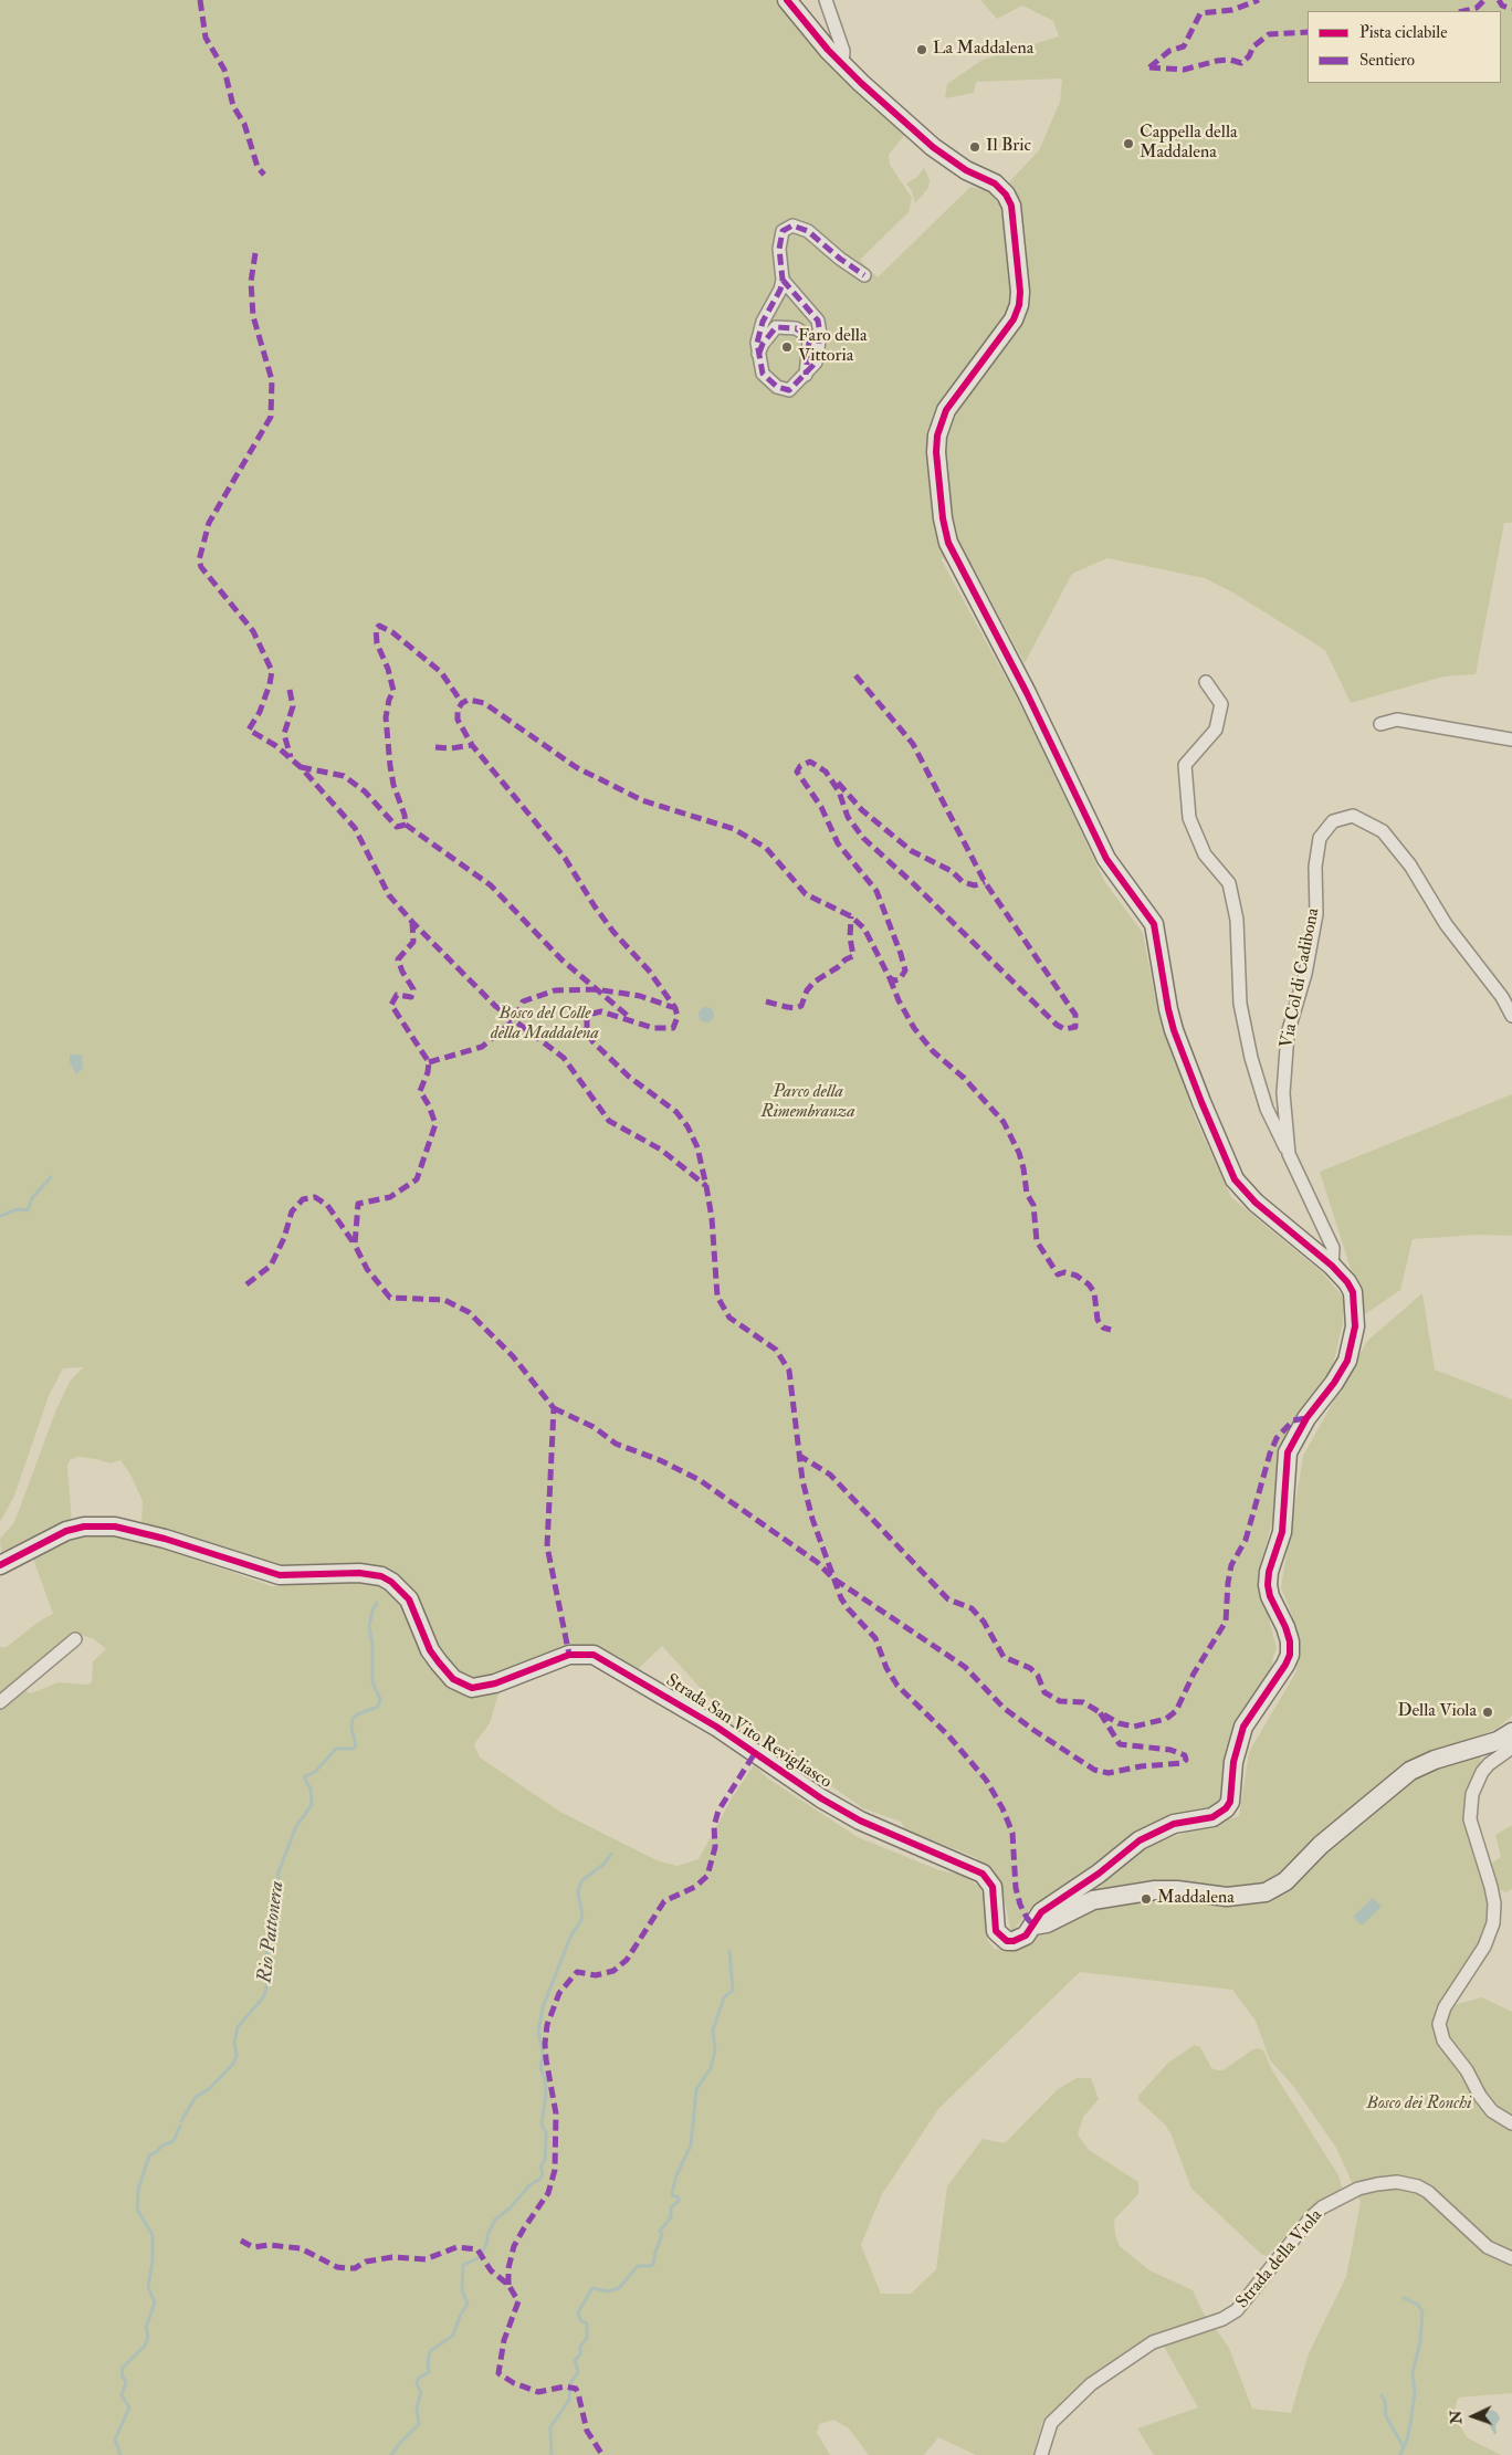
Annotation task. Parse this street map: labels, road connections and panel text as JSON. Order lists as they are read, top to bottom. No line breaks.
{"streets":{"street":["Via Col di Cadibona","Strada San Vito Revigliasco","Strada della Viola"]},"water":["Rio Pattonera"],"parks":["Bosco del Colle della Maddalena","Parco della Rimembranza","Bosco dei Ronchi"],"places":["La Maddalena","Cappella della Maddalena","Il Bric","Faro della Vittoria","Della Viola","Maddalena"],"legend":["Pista ciclabile","Sentiero"],"north":"left"}
